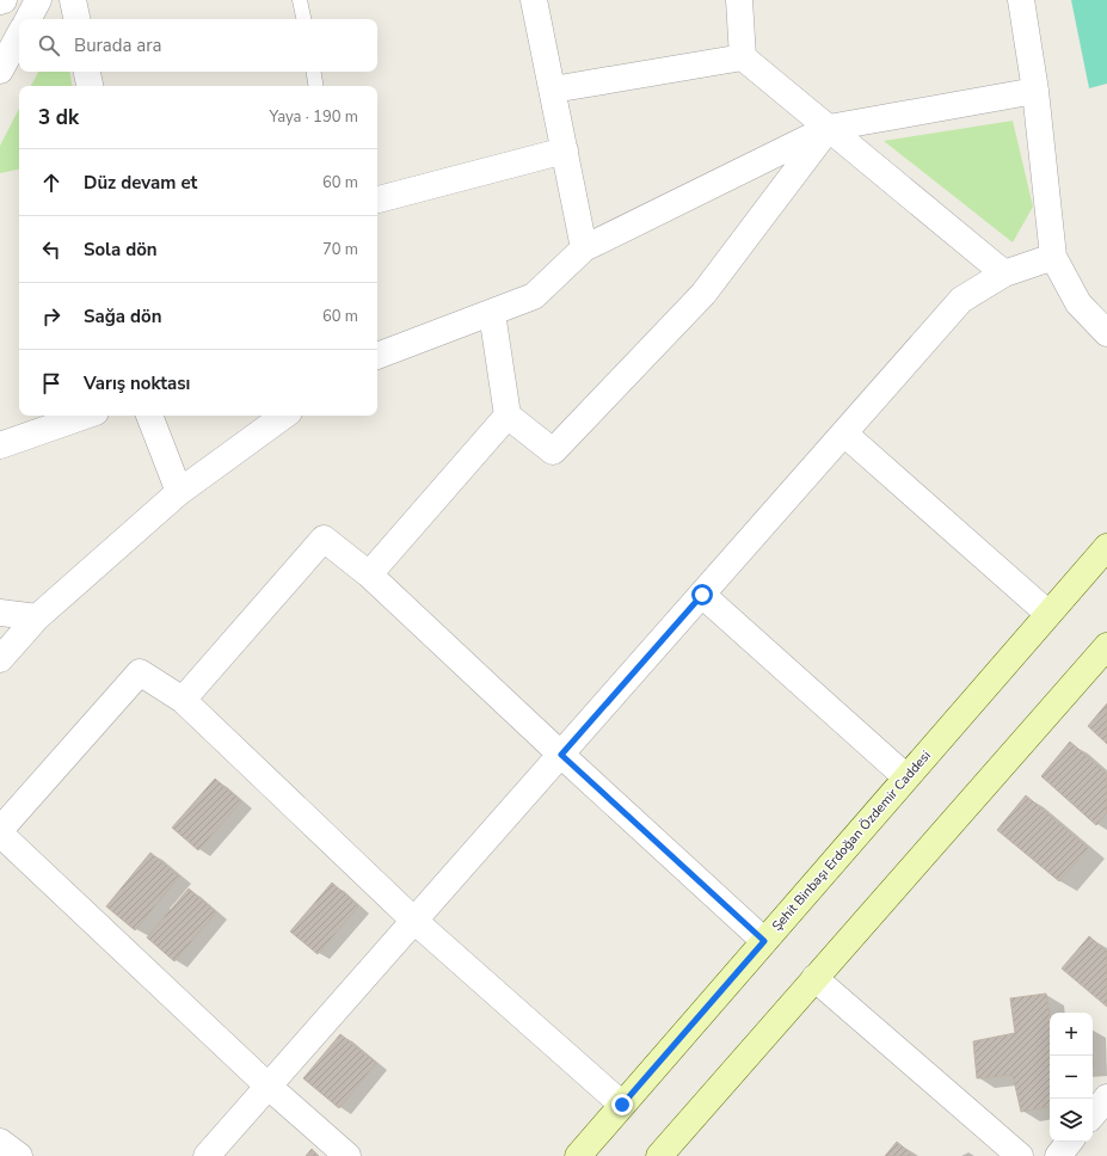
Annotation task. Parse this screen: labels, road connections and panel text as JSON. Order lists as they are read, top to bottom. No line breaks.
{"streets":{"main road":["Şehit Binbaşı Erdoğan Özdemir Caddesi"]},"page":{"search":"Burada ara","heading":["3 dk","Yaya · 190 m"],"list":[["Düz devam et","60 m"],["Sola dön","70 m"],["Sağa dön","60 m"],"Varış noktası"],"map_buttons":["+","−"]}}
